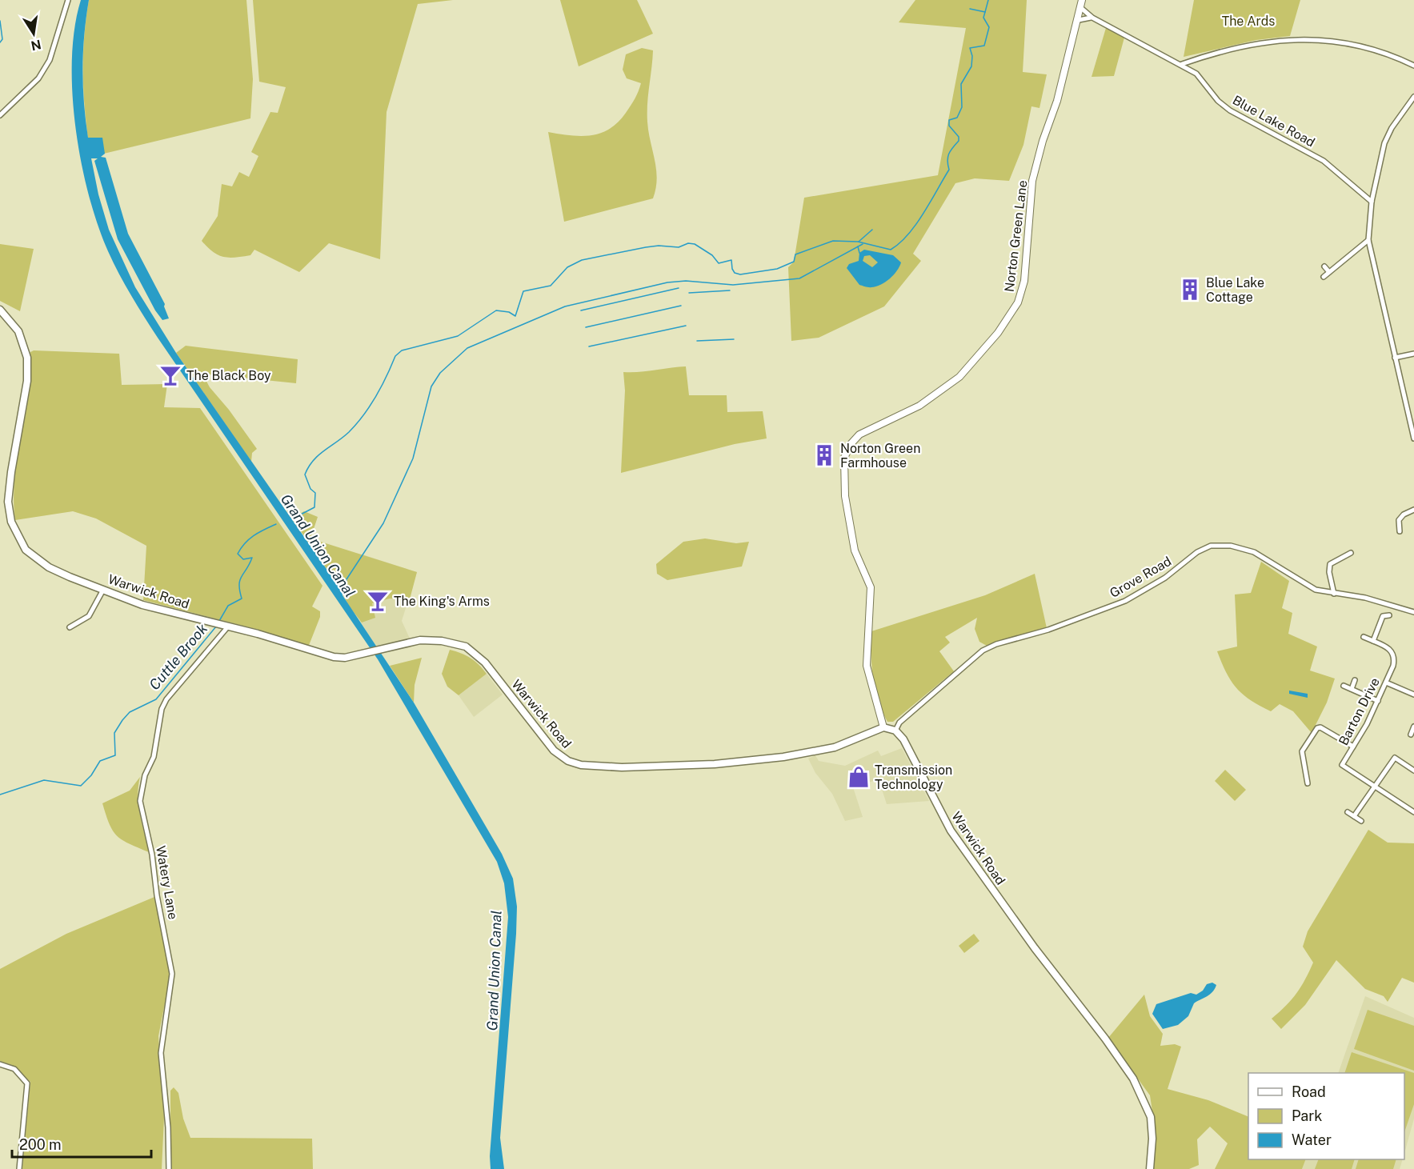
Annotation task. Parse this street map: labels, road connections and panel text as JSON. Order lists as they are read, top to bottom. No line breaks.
{"streets":{"main road":["Warwick Road"],"street":["Blue Lake Road","Norton Green Lane","Grove Road","Barton Drive","Watery Lane"]},"crossings":[["Blue Lake Road","Norton Green Lane"],["Norton Green Lane","Warwick Road"],["Grove Road","Warwick Road"],["Warwick Road","Watery Lane"]],"water":["Grand Union Canal","Cuttle Brook"],"parks":["The Ards"],"places":{"building":["Blue Lake Cottage","Norton Green Farmhouse"],"bar":["The Black Boy","The King's Arms"],"shop":["Transmission Technology"]},"legend":["Road","Park","Water"],"scale_bar":"200 m","north":"bottom"}
